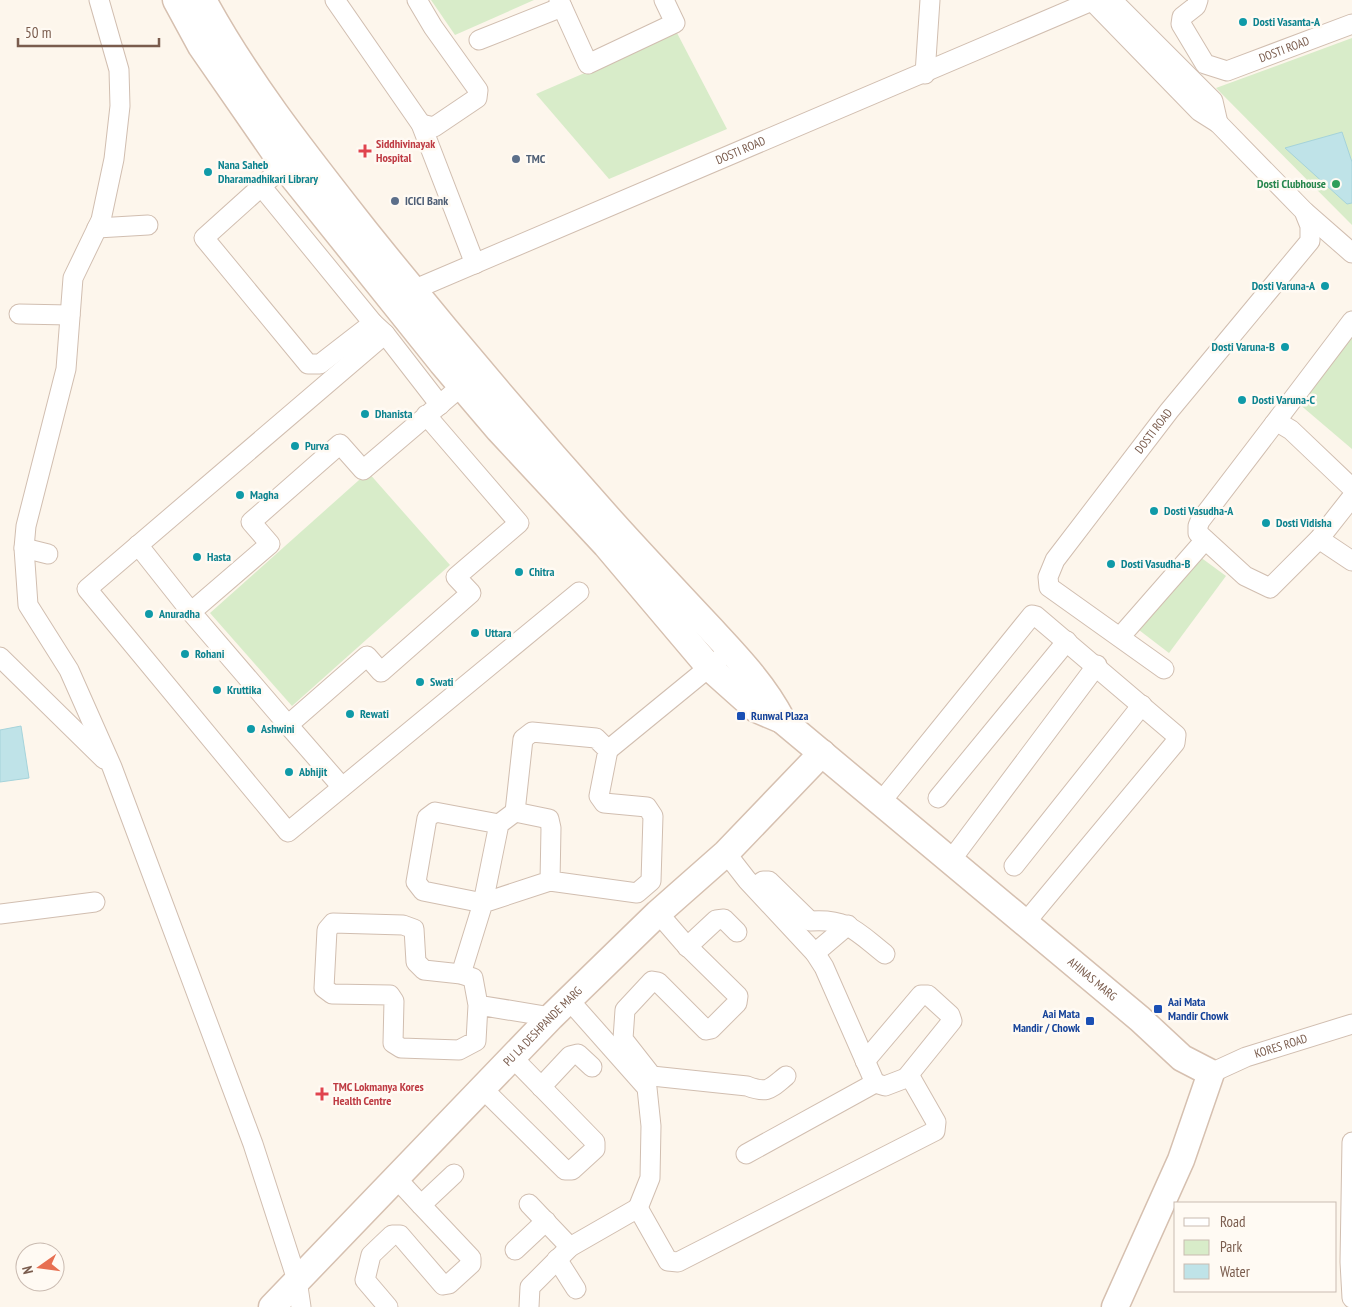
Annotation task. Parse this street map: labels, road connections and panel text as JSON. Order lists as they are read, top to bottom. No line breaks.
{"streets":{"street":["DOSTI ROAD","AHINAS MARG","PU LA DESHPANDE MARG","KORES ROAD"]},"crossings":[["AHINAS MARG","PU LA DESHPANDE MARG"],["AHINAS MARG","KORES ROAD"]],"places":{"other":["Dosti Vasanta-A","TMC","Nana Saheb Dharamadhikari Library","Dosti Clubhouse","ICICI Bank","Dosti Varuna-A","Dosti Varuna-B","Dosti Varuna-C","Dhanista","Purva","Magha","Dosti Vasudha-A","Dosti Vidisha","Hasta","Dosti Vasudha-B","Chitra","Anuradha","Uttara","Rohani","Swati","Kruttika","Rewati","Ashwini","Abhijit"],"health":["Siddhivinayak Hospital","TMC Lokmanya Kores Health Centre"],"transit":["Runwal Plaza","Aai Mata Mandir Chowk","Aai Mata Mandir / Chowk"]},"legend":["Road","Park","Water"],"scale_bar":"50 m","north":"left"}
